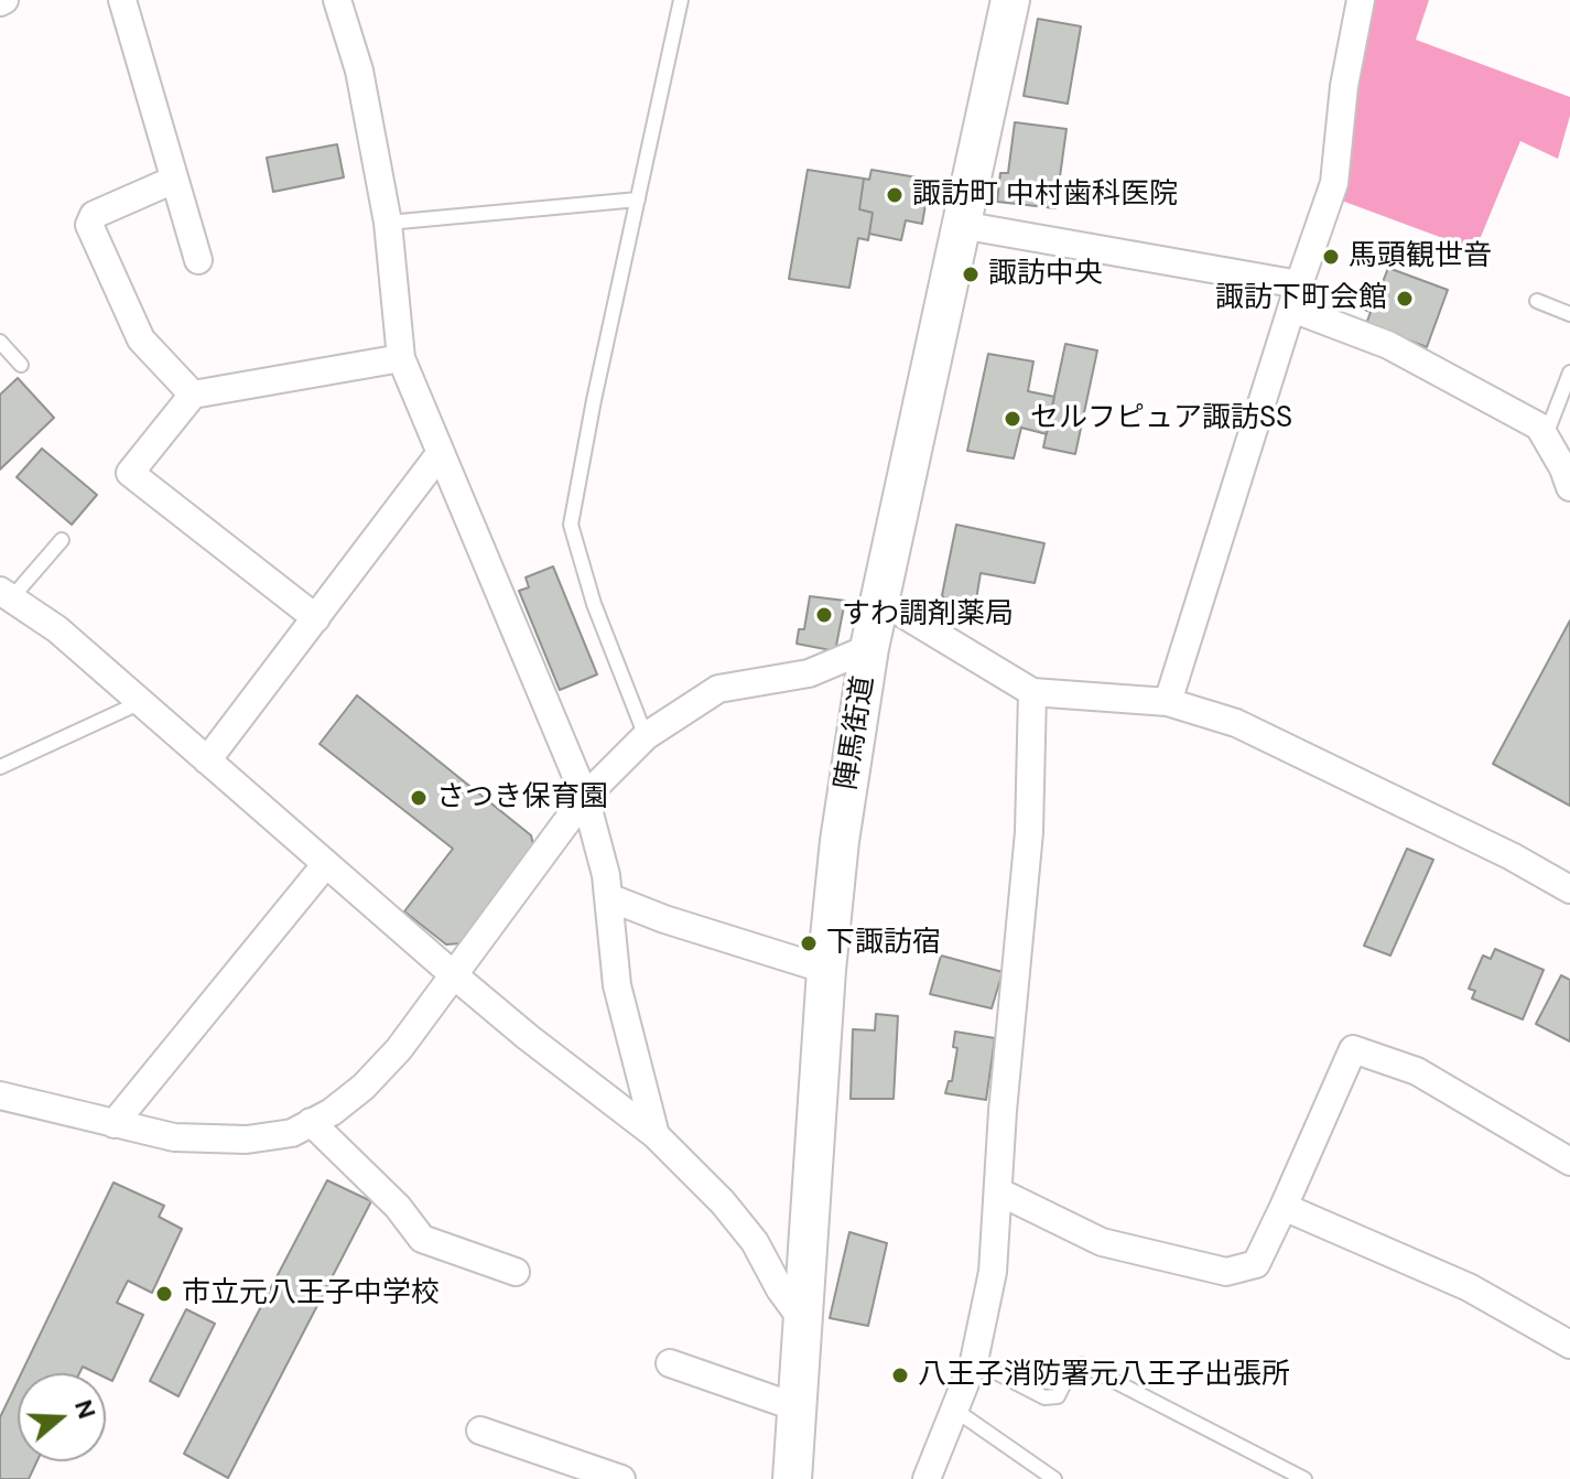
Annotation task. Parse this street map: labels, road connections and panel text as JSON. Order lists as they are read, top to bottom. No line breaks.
{"streets":{"main road":["陣馬街道"]},"places":["諏訪町 中村歯科医院","馬頭観世音","諏訪中央","諏訪下町会館","セルフピュア諏訪SS","すわ調剤薬局","さつき保育園","下諏訪宿","市立元八王子中学校","八王子消防署元八王子出張所"],"north":"right"}
